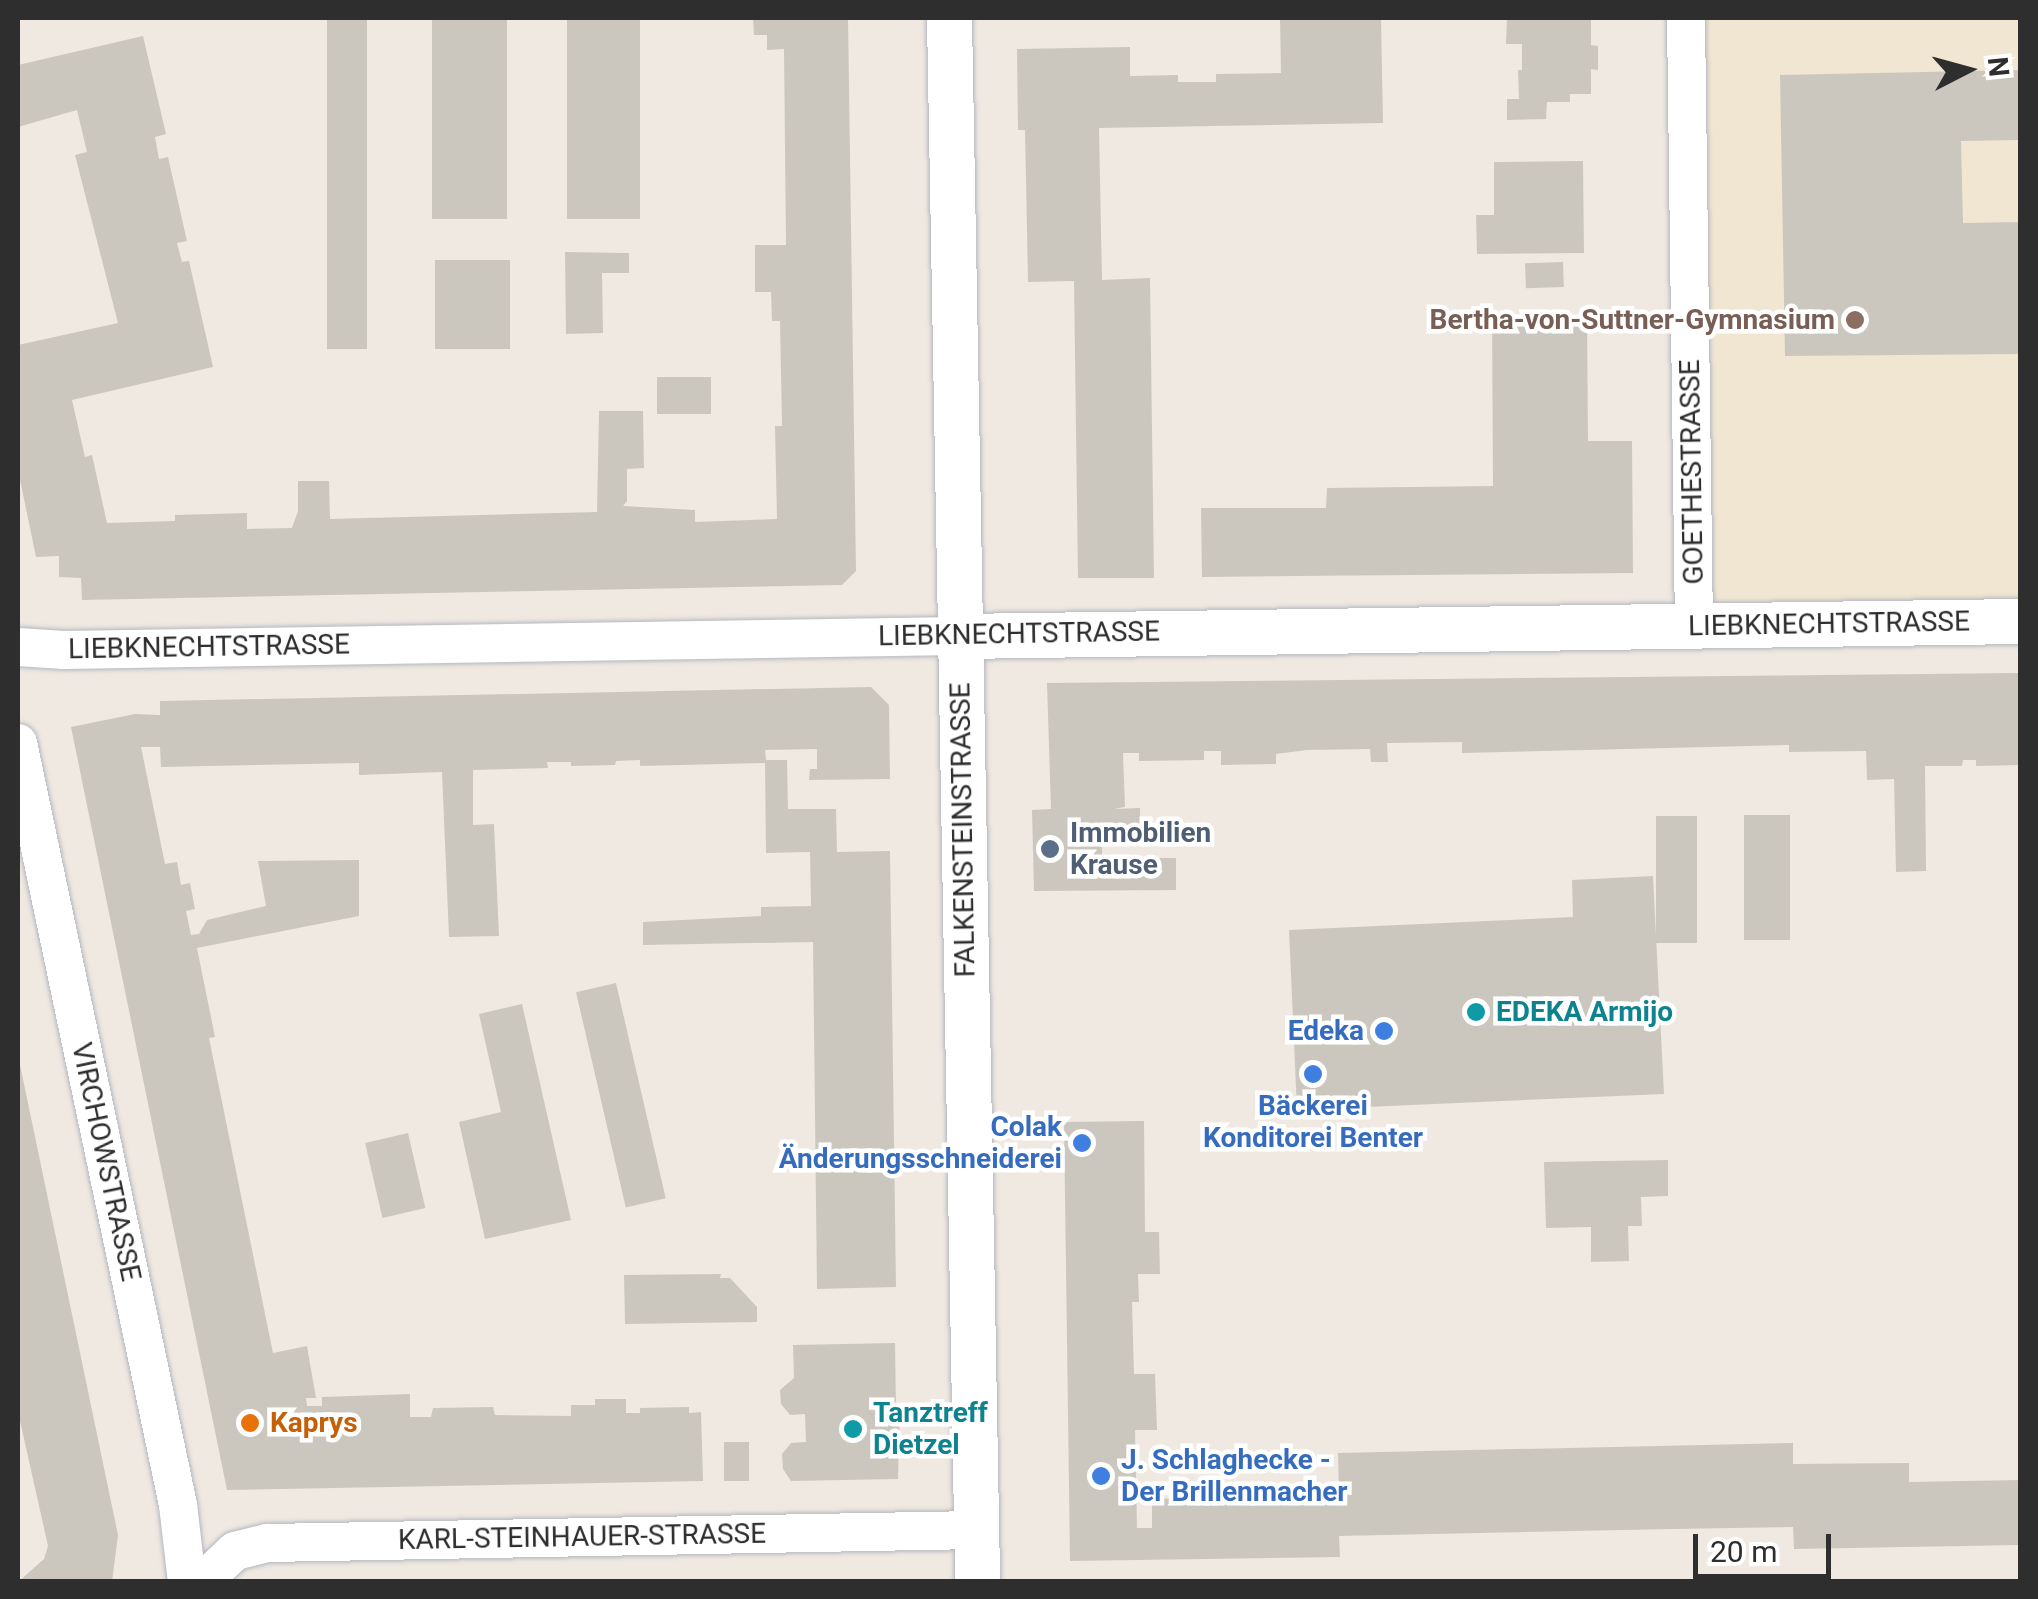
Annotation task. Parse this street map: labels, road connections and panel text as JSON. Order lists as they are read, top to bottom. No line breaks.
{"streets":{"street":["GOETHESTRASSE","LIEBKNECHTSTRASSE","FALKENSTEINSTRASSE","VIRCHOWSTRASSE","KARL-STEINHAUER-STRASSE"]},"crossings":[["GOETHESTRASSE","LIEBKNECHTSTRASSE"],["LIEBKNECHTSTRASSE","FALKENSTEINSTRASSE"],["FALKENSTEINSTRASSE","KARL-STEINHAUER-STRASSE"]],"places":["Bertha-von-Suttner-Gymnasium","Immobilien Krause","EDEKA Armijo","Edeka","Bäckerei Konditorei Benter","Colak Änderungsschneiderei","Kaprys","Tanztreff Dietzel","J. Schlaghecke - Der Brillenmacher"],"scale_bar":"20 m","north":"right"}
